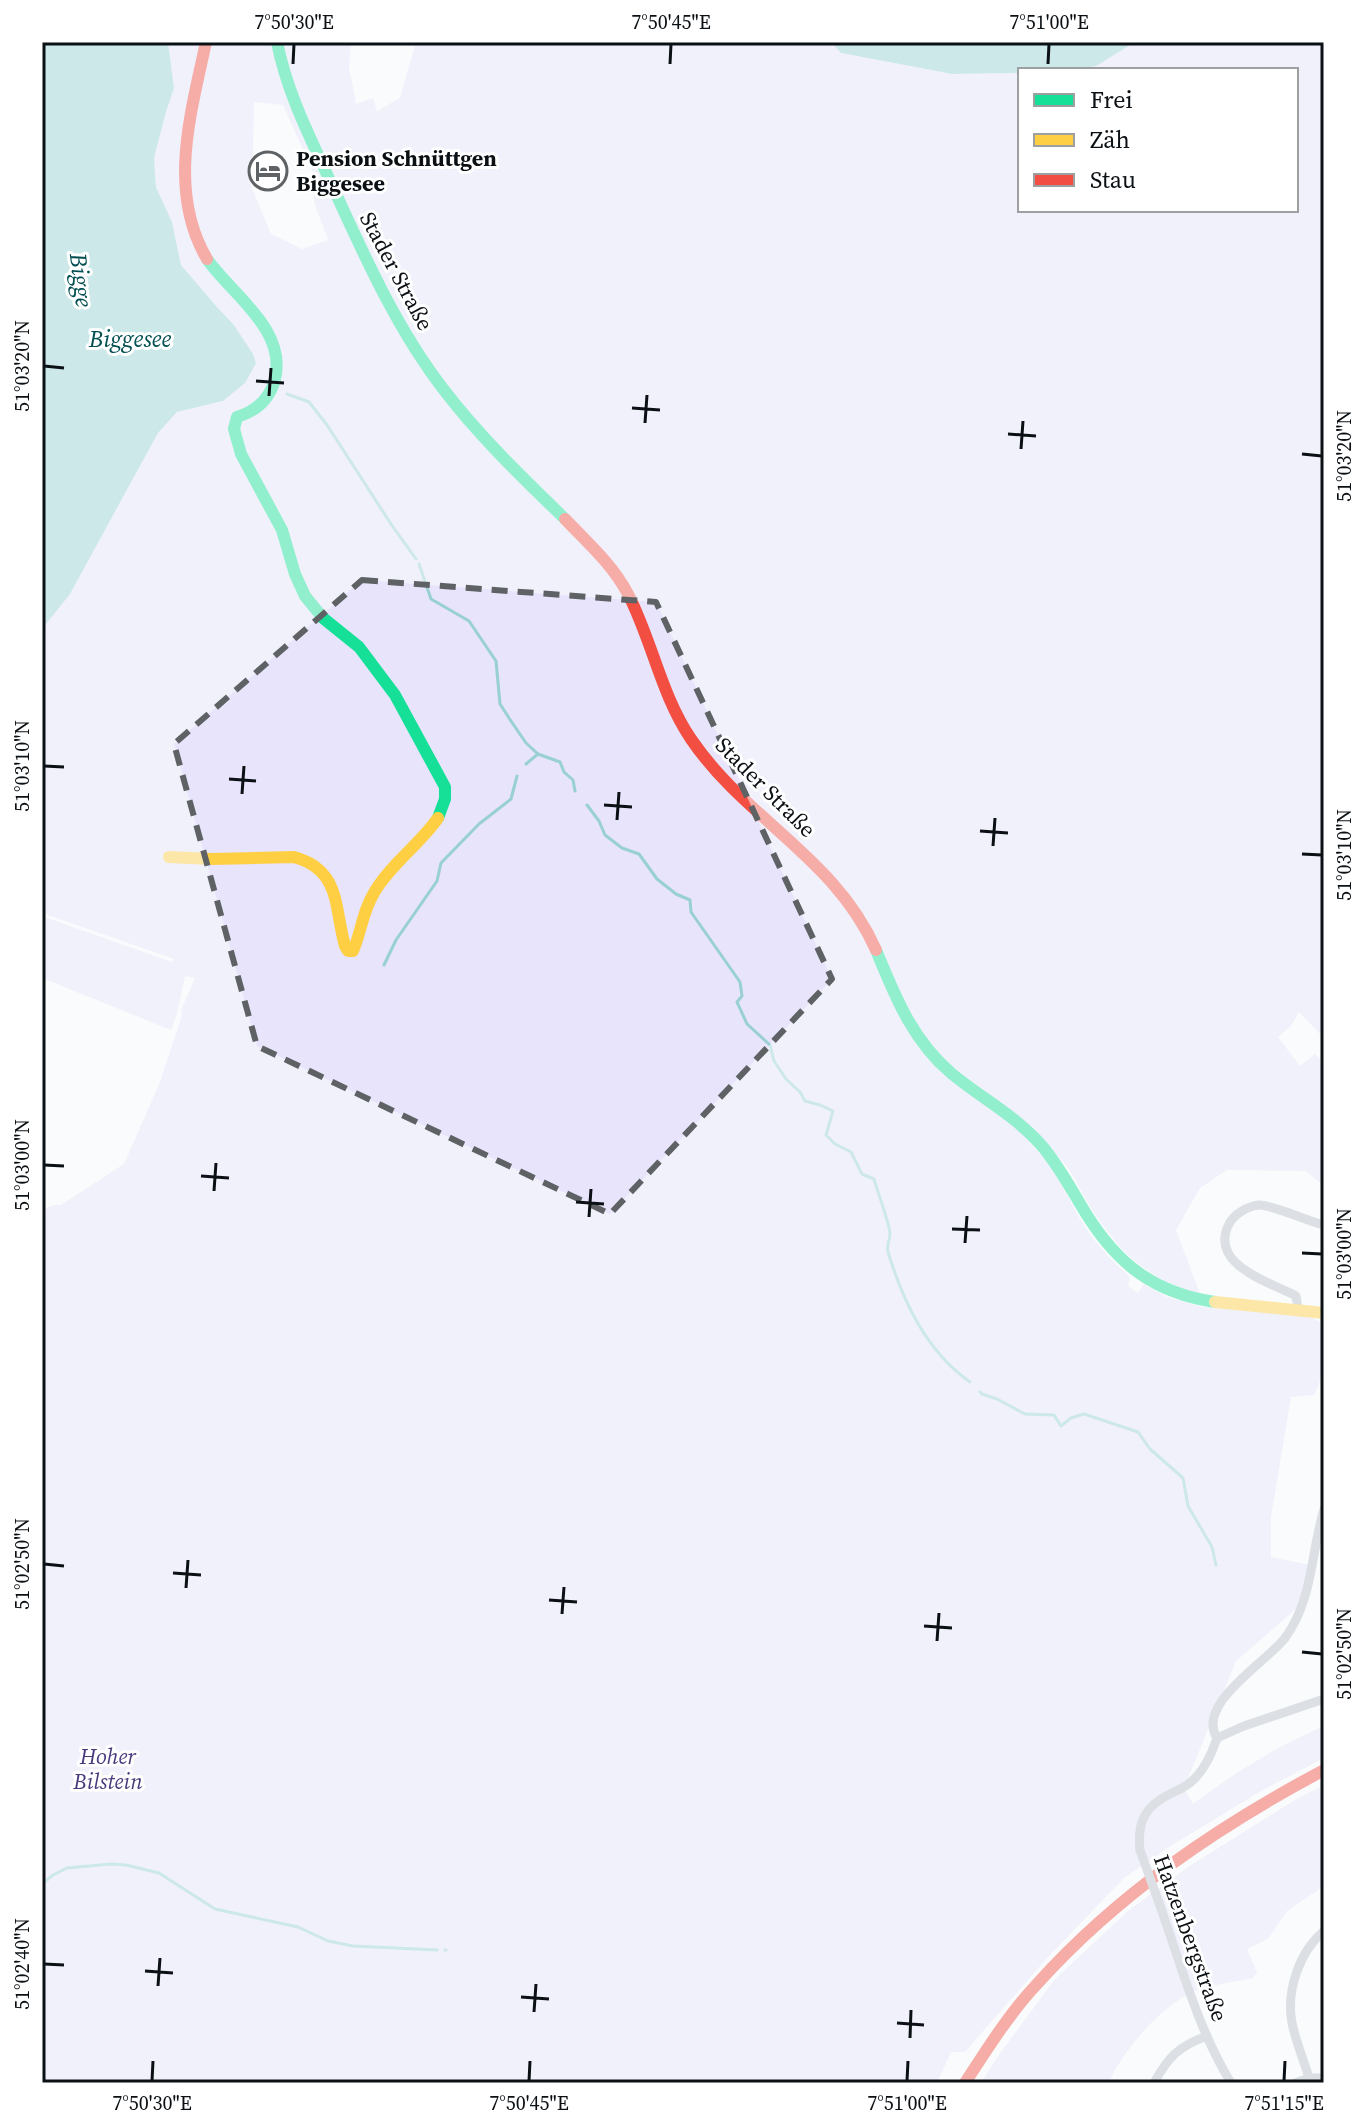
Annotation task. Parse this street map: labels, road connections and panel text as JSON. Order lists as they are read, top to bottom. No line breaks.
{"streets":{"street":["Stader Straße","Hatzenbergstraße"]},"water":["Bigge","Biggesee"],"parks":["Hoher Bilstein"],"places":{"hotel":["Pension Schnüttgen Biggesee"]},"legend":["Frei","Zäh","Stau"],"coordinates":["7°50'30\"E","7°50'45\"E","7°51'00\"E","51°03'20\"N","51°03'10\"N","51°03'00\"N","51°02'50\"N","51°02'40\"N","7°51'15\"E"]}
